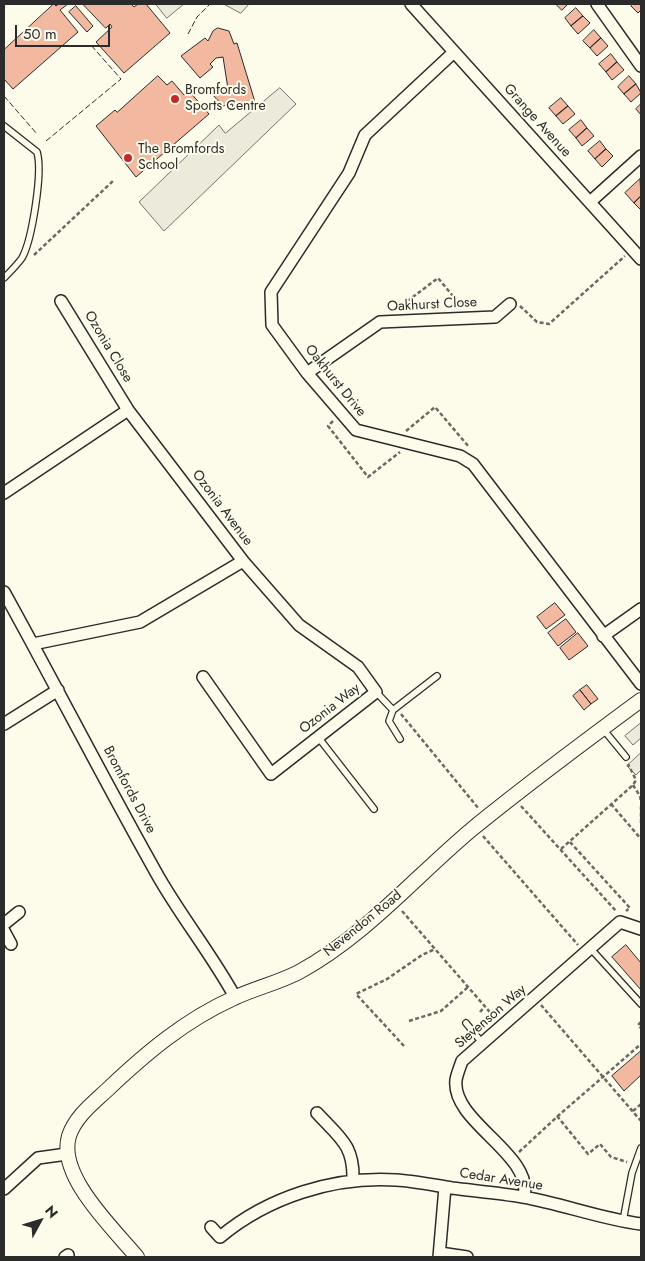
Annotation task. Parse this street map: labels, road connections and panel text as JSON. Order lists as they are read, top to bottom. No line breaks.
{"streets":{"street":["Grange Avenue","Oakhurst Close","Ozonia Close","Oakhurst Drive","Ozonia Avenue","Ozonia Way","Bromfords Drive","Nevendon Road","Stevenson Way","Cedar Avenue"]},"crossings":[["Grange Avenue","Oakhurst Drive"],["Oakhurst Close","Oakhurst Drive"],["Ozonia Close","Ozonia Avenue"],["Ozonia Avenue","Ozonia Way"],["Ozonia Avenue","Bromfords Drive"],["Bromfords Drive","Nevendon Road"],["Stevenson Way","Cedar Avenue"]],"places":["Bromfords Sports Centre","The Bromfords School"],"scale_bar":"50 m","north":"top right"}
